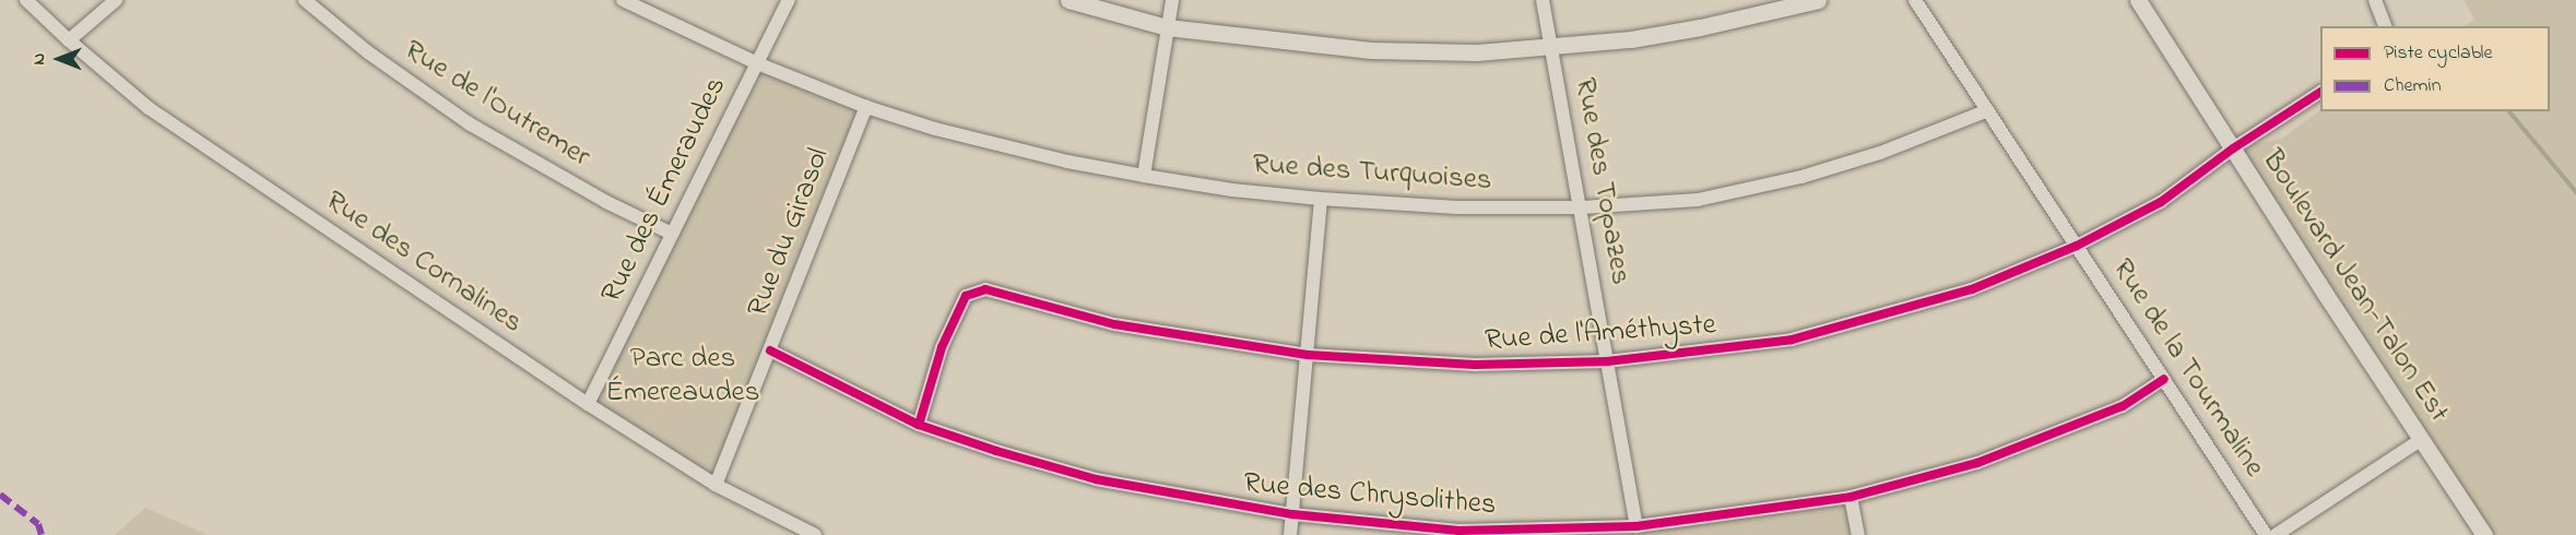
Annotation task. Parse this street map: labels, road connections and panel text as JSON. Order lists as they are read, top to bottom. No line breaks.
{"streets":{"street":["Rue de l'Outremer","Rue des Turquoises","Rue des Topazes","Rue des Émeraudes","Rue du Girasol","Rue des Cornalines","Boulevard Jean-Talon Est","Rue de l'Améthyste","Rue de la Tourmaline","Rue des Chrysolithes"]},"crossings":[["Rue de l'Outremer","Rue des Émeraudes"],["Rue des Turquoises","Rue des Topazes"],["Rue des Turquoises","Rue des Émeraudes"],["Rue des Turquoises","Rue du Girasol"],["Rue des Turquoises","Rue de la Tourmaline"],["Rue des Topazes","Rue de l'Améthyste"],["Rue des Topazes","Rue des Chrysolithes"],["Rue des Émeraudes","Rue des Cornalines"],["Rue du Girasol","Rue des Cornalines"],["Rue du Girasol","Rue des Chrysolithes"],["Boulevard Jean-Talon Est","Rue de l'Améthyste"],["Rue de l'Améthyste","Rue de la Tourmaline"],["Rue de l'Améthyste","Rue des Chrysolithes"],["Rue de la Tourmaline","Rue des Chrysolithes"]],"parks":["Parc des Émereaudes"],"legend":["Piste cyclable","Chemin"],"north":"left"}
